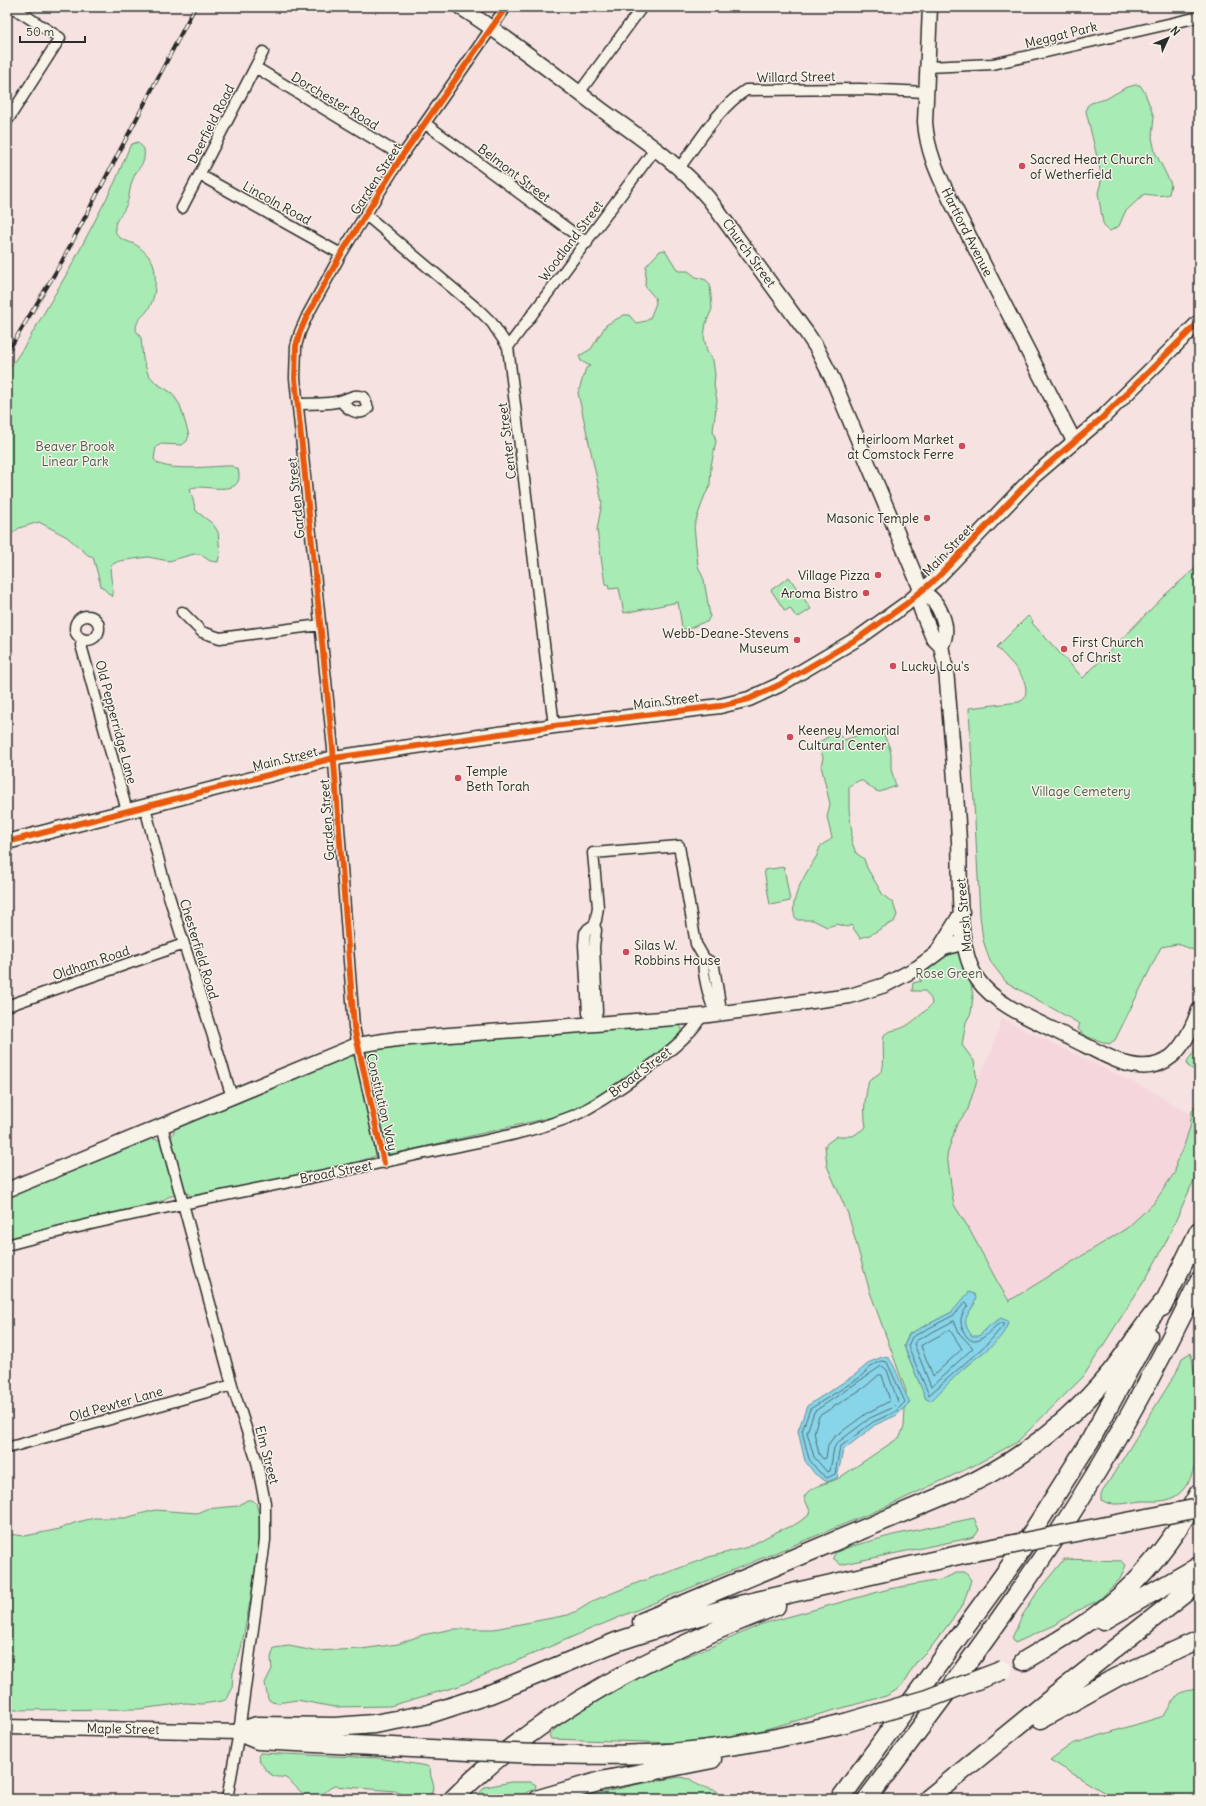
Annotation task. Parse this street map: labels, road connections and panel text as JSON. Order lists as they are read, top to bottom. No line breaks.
{"streets":{"street":["Meggat Park","Willard Street","Dorchester Road","Deerfield Road","Belmont Street","Garden Street","Lincoln Road","Hartford Avenue","Woodland Street","Church Street","Center Street","Main Street","Old Pepperridge Lane","Marsh Street","Chesterfield Road","Oldham Road","Broad Street","Constitution Way","Old Pewter Lane","Elm Street","Maple Street"]},"crossings":[["Meggat Park","Hartford Avenue"],["Willard Street","Hartford Avenue"],["Willard Street","Church Street"],["Dorchester Road","Deerfield Road"],["Dorchester Road","Garden Street"],["Deerfield Road","Lincoln Road"],["Belmont Street","Garden Street"],["Belmont Street","Woodland Street"],["Garden Street","Lincoln Road"],["Garden Street","Church Street"],["Garden Street","Center Street"],["Garden Street","Main Street"],["Garden Street","Constitution Way"],["Hartford Avenue","Main Street"],["Woodland Street","Church Street"],["Woodland Street","Center Street"],["Church Street","Main Street"],["Church Street","Marsh Street"],["Center Street","Main Street"],["Main Street","Old Pepperridge Lane"],["Main Street","Marsh Street"],["Main Street","Chesterfield Road"],["Chesterfield Road","Oldham Road"],["Broad Street","Constitution Way"],["Broad Street","Elm Street"],["Old Pewter Lane","Elm Street"],["Elm Street","Maple Street"]],"parks":["Beaver Brook Linear Park","Village Cemetery","Rose Green"],"places":["Sacred Heart Church of Wetherfield","Heirloom Market at Comstock Ferre","Masonic Temple","Village Pizza","Aroma Bistro","Webb-Deane-Stevens Museum","First Church of Christ","Lucky Lou's","Keeney Memorial Cultural Center","Temple Beth Torah","Silas W. Robbins House"],"scale_bar":"50 m","north":"top right"}
